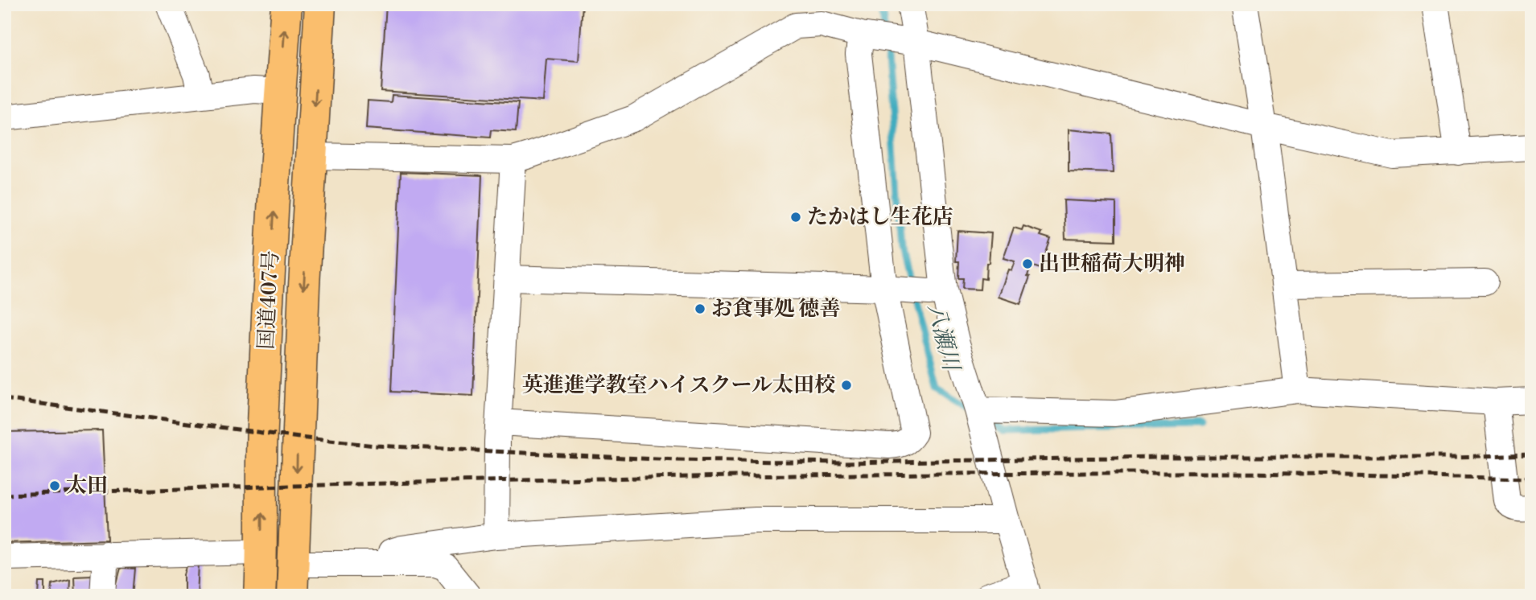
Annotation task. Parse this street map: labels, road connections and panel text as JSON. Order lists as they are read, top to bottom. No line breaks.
{"streets":{"highway":["国道407号"]},"water":["八瀬川"],"places":["たかはし生花店","出世稲荷大明神","お食事処 徳善","英進進学教室ハイスクール太田校","太田"]}
